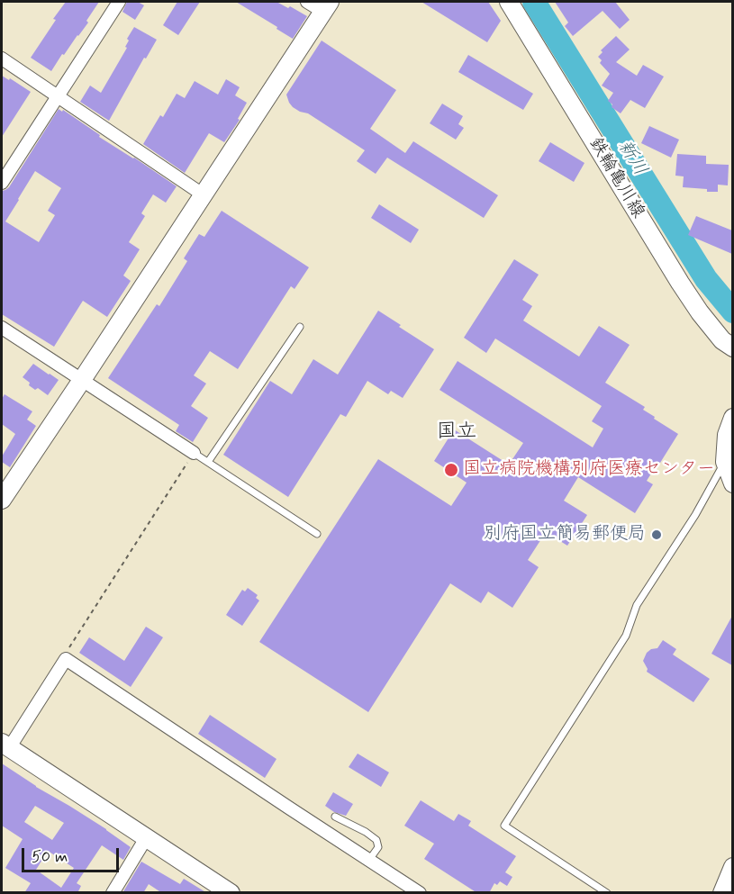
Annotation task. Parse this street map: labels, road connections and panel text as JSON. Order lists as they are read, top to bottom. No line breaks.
{"streets":{"street":["鉄輪亀川線"]},"districts":["国立"],"water":["新川"],"places":["国立病院機構別府医療センター","別府国立簡易郵便局"],"scale_bar":"50 m"}
